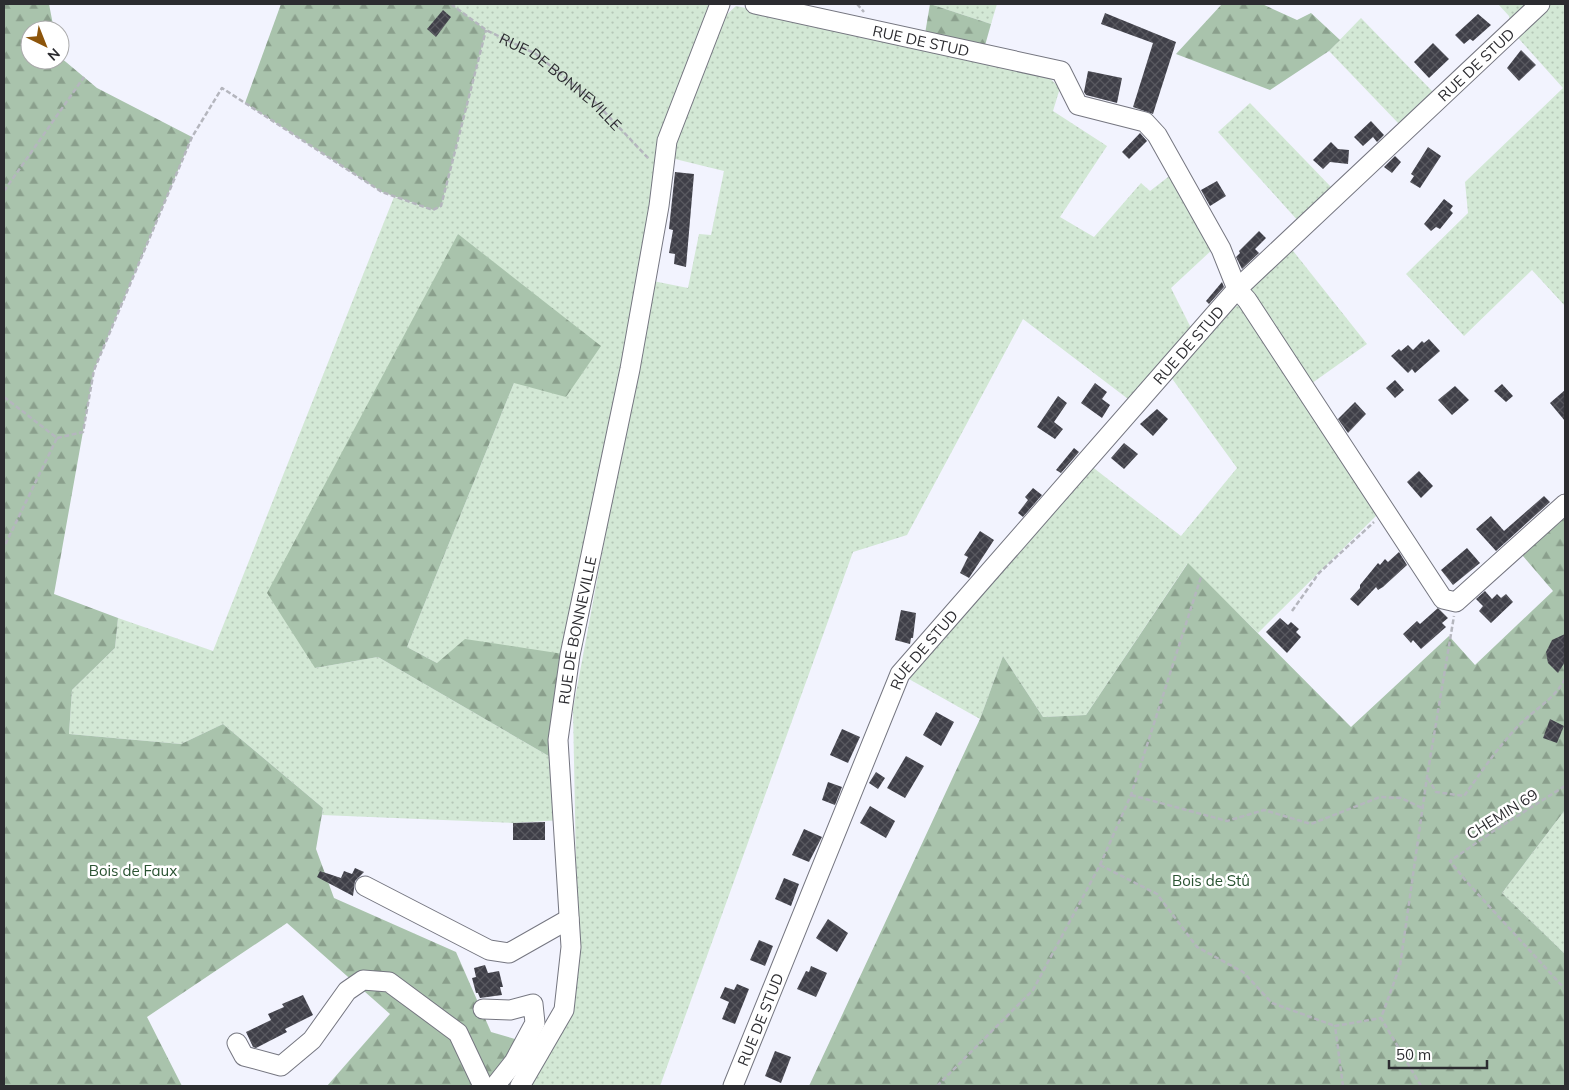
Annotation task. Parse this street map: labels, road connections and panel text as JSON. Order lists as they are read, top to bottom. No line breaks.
{"streets":{"street":["RUE DE STUD","RUE DE BONNEVILLE"],"path":["CHEMIN 69"]},"parks":["Bois de Faux","Bois de Stû"],"scale_bar":"50 m","north":"bottom right"}
